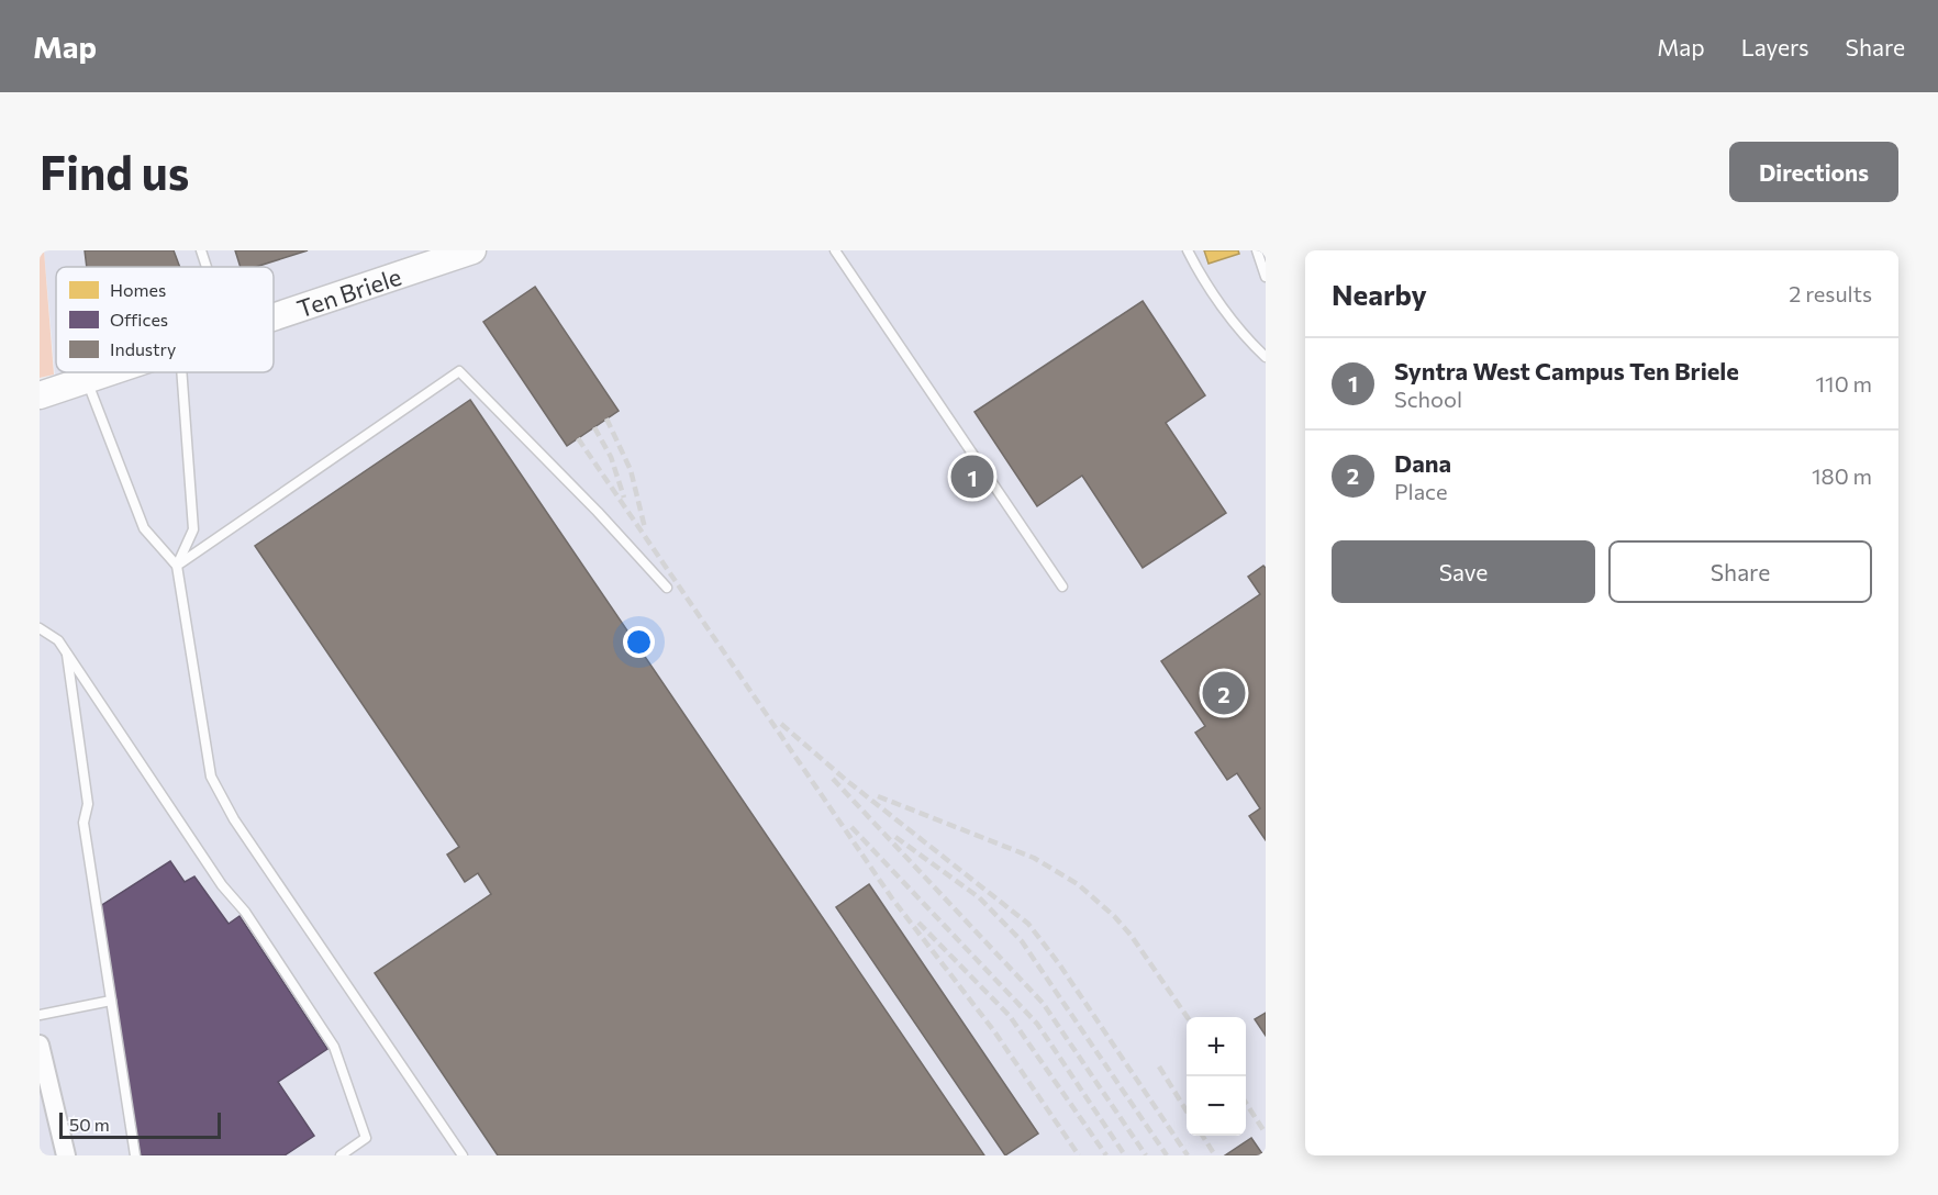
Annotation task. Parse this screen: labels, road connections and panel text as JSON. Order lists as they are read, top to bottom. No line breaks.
{"streets":{"street":["Ten Briele"]},"legend":["Homes","Offices","Industry"],"scale_bar":"50 m","page":{"header":"Map","nav":["Map","Layers","Share"],"buttons":["Directions",["Save","Share"]],"title":"Find us","heading":["Nearby","2 results"],"list":[{"mark":"1","name":"Syntra West Campus Ten Briele","note":"School","value":"110 m"},{"mark":"2","name":"Dana","note":"Place","value":"180 m"}],"pins":["1","2"],"map_buttons":["+","−"],"scale":"50 m"}}
